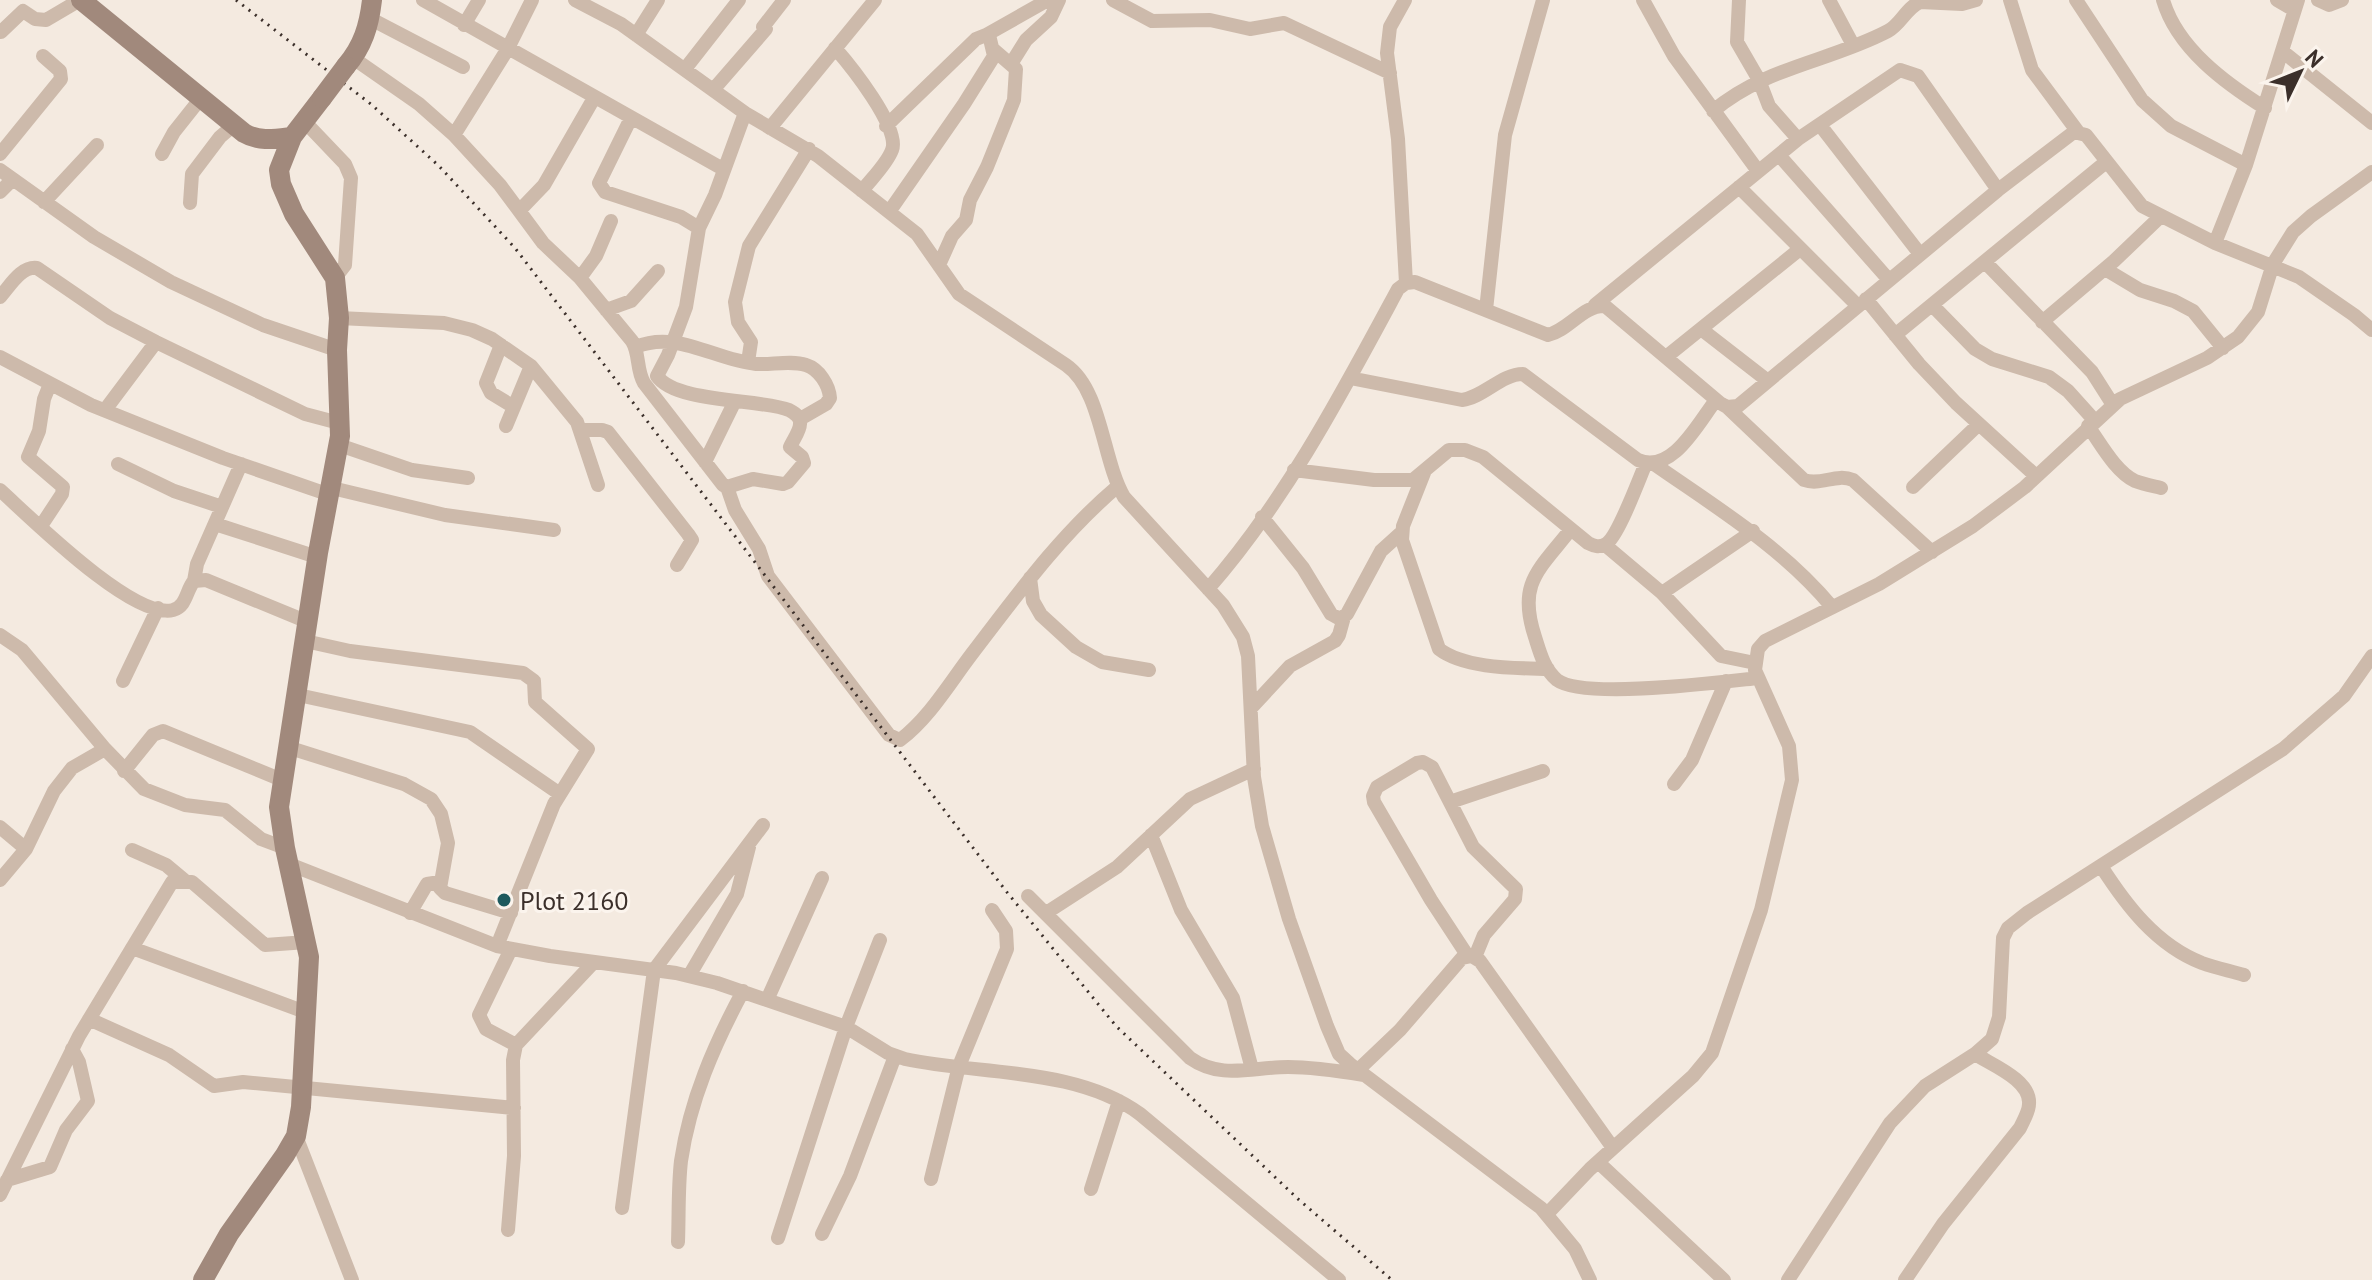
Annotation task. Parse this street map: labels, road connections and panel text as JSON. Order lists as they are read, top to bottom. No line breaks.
{"places":["Plot 2160"],"north":"top right"}
